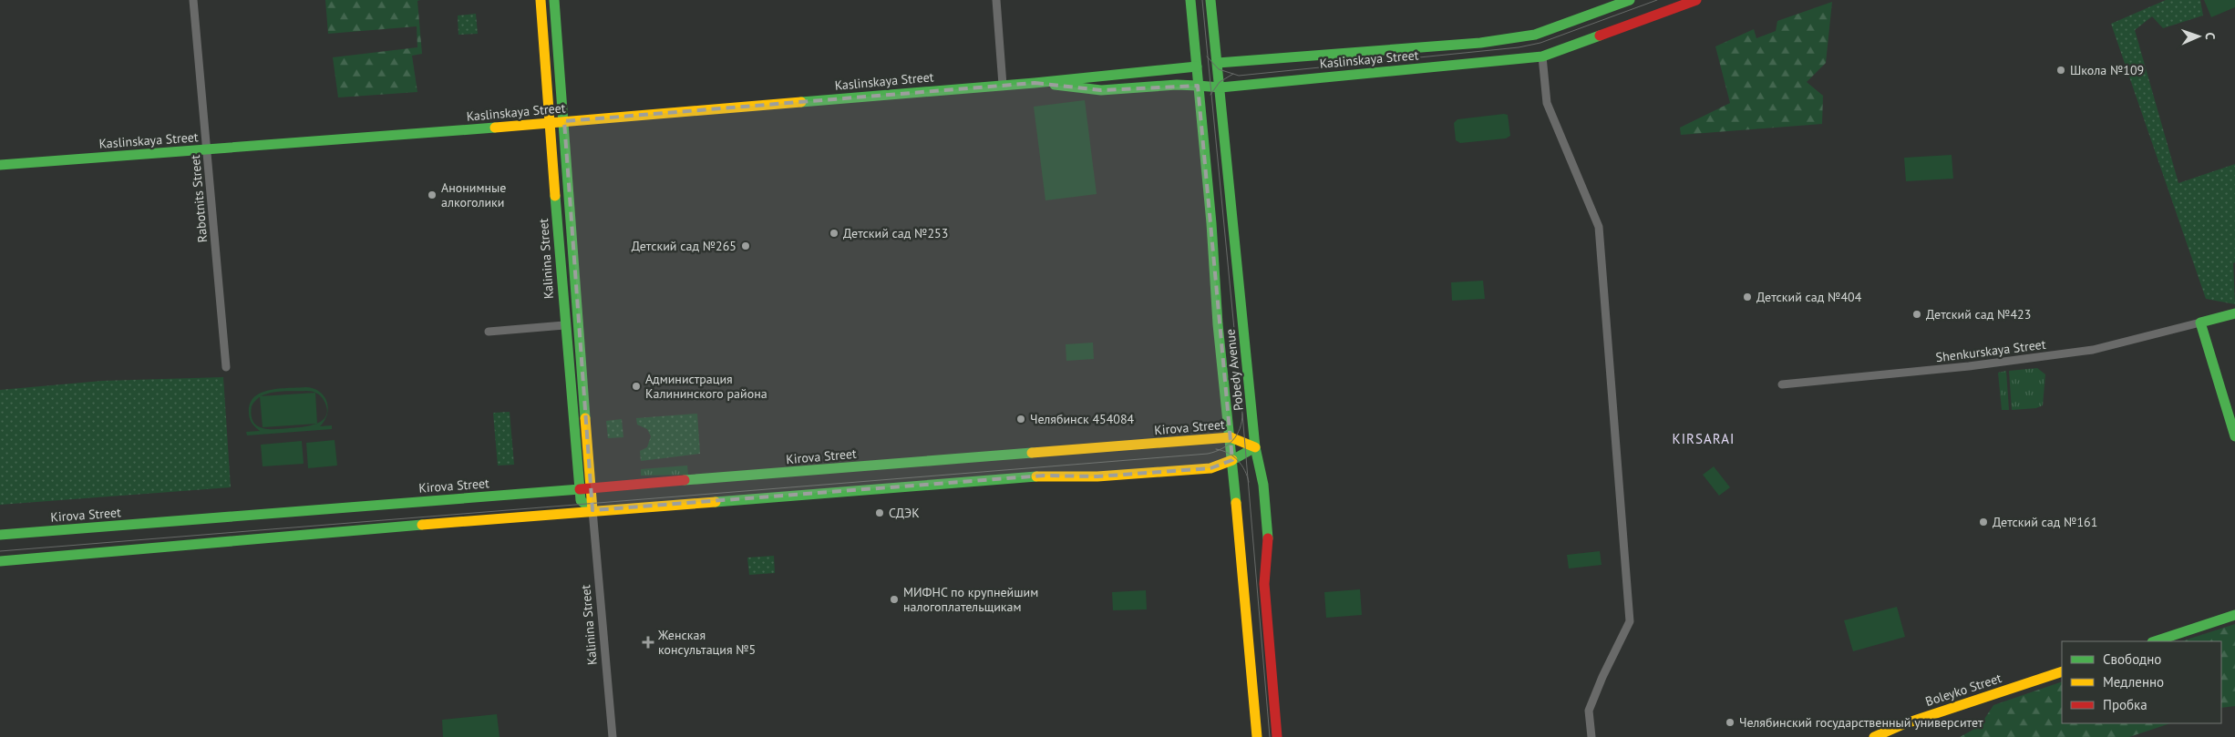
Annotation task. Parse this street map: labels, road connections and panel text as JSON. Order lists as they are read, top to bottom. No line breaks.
{"streets":{"main road":["Kaslinskaya Street","Kalinina Street","Pobedy Avenue","Kirova Street","Boleyko Street"],"street":["Rabotnits Street","Shenkurskaya Street"]},"crossings":[["Kaslinskaya Street","Rabotnits Street"],["Kaslinskaya Street","Kalinina Street"],["Kaslinskaya Street","Pobedy Avenue"],["Kalinina Street","Kirova Street"],["Pobedy Avenue","Kirova Street"]],"districts":["KIRSARAI"],"places":{"other":["Школа №109","Анонимные алкоголики","Детский сад №253","Детский сад №265","Детский сад №404","Детский сад №423","Администрация Калининского района","Челябинск 454084","СДЭК","Детский сад №161","МИФНС по крупнейшим налогоплательщикам","Челябинский государственный университет"],"health":["Женская консультация №5"]},"legend":["Свободно","Медленно","Пробка"],"north":"right"}
